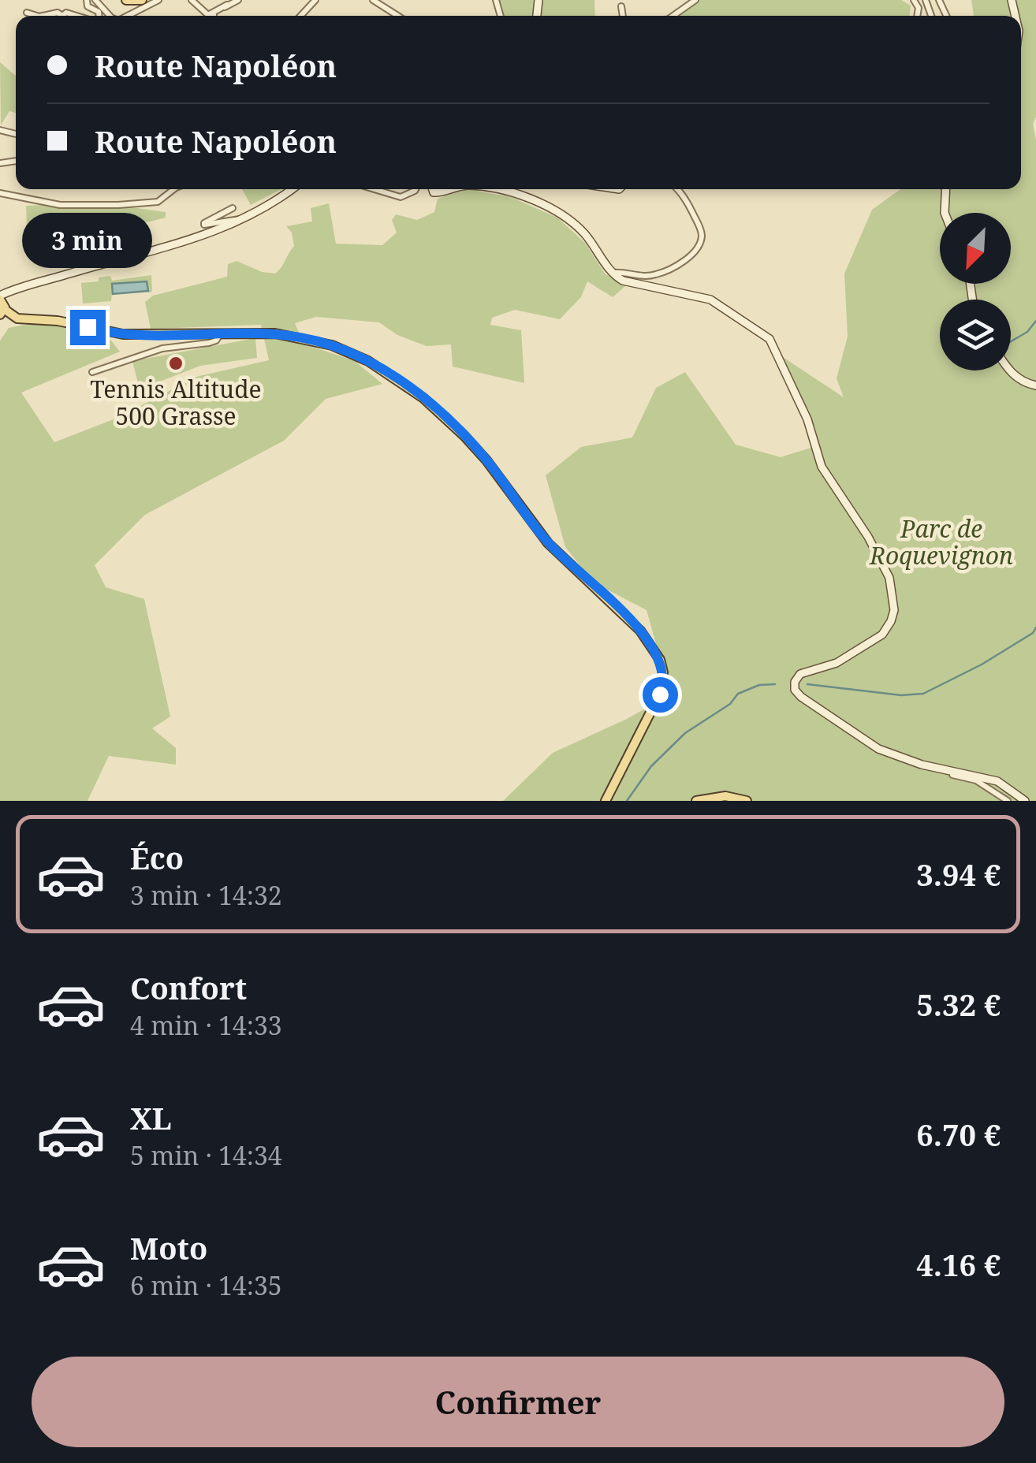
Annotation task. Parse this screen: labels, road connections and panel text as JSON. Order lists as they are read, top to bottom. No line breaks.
{"parks":["Parc de Roquevignon"],"places":["Tennis Altitude 500 Grasse"],"north":"bottom left","page":{"banner":["Route Napoléon","Route Napoléon"],"bubble":"3 min","list":[{"name":"Éco","note":"3 min · 14:32","value":"3.94 €"},{"name":"Confort","note":"4 min · 14:33","value":"5.32 €"},{"name":"XL","note":"5 min · 14:34","value":"6.70 €"},{"name":"Moto","note":"6 min · 14:35","value":"4.16 €"}],"buttons":"Confirmer"}}
